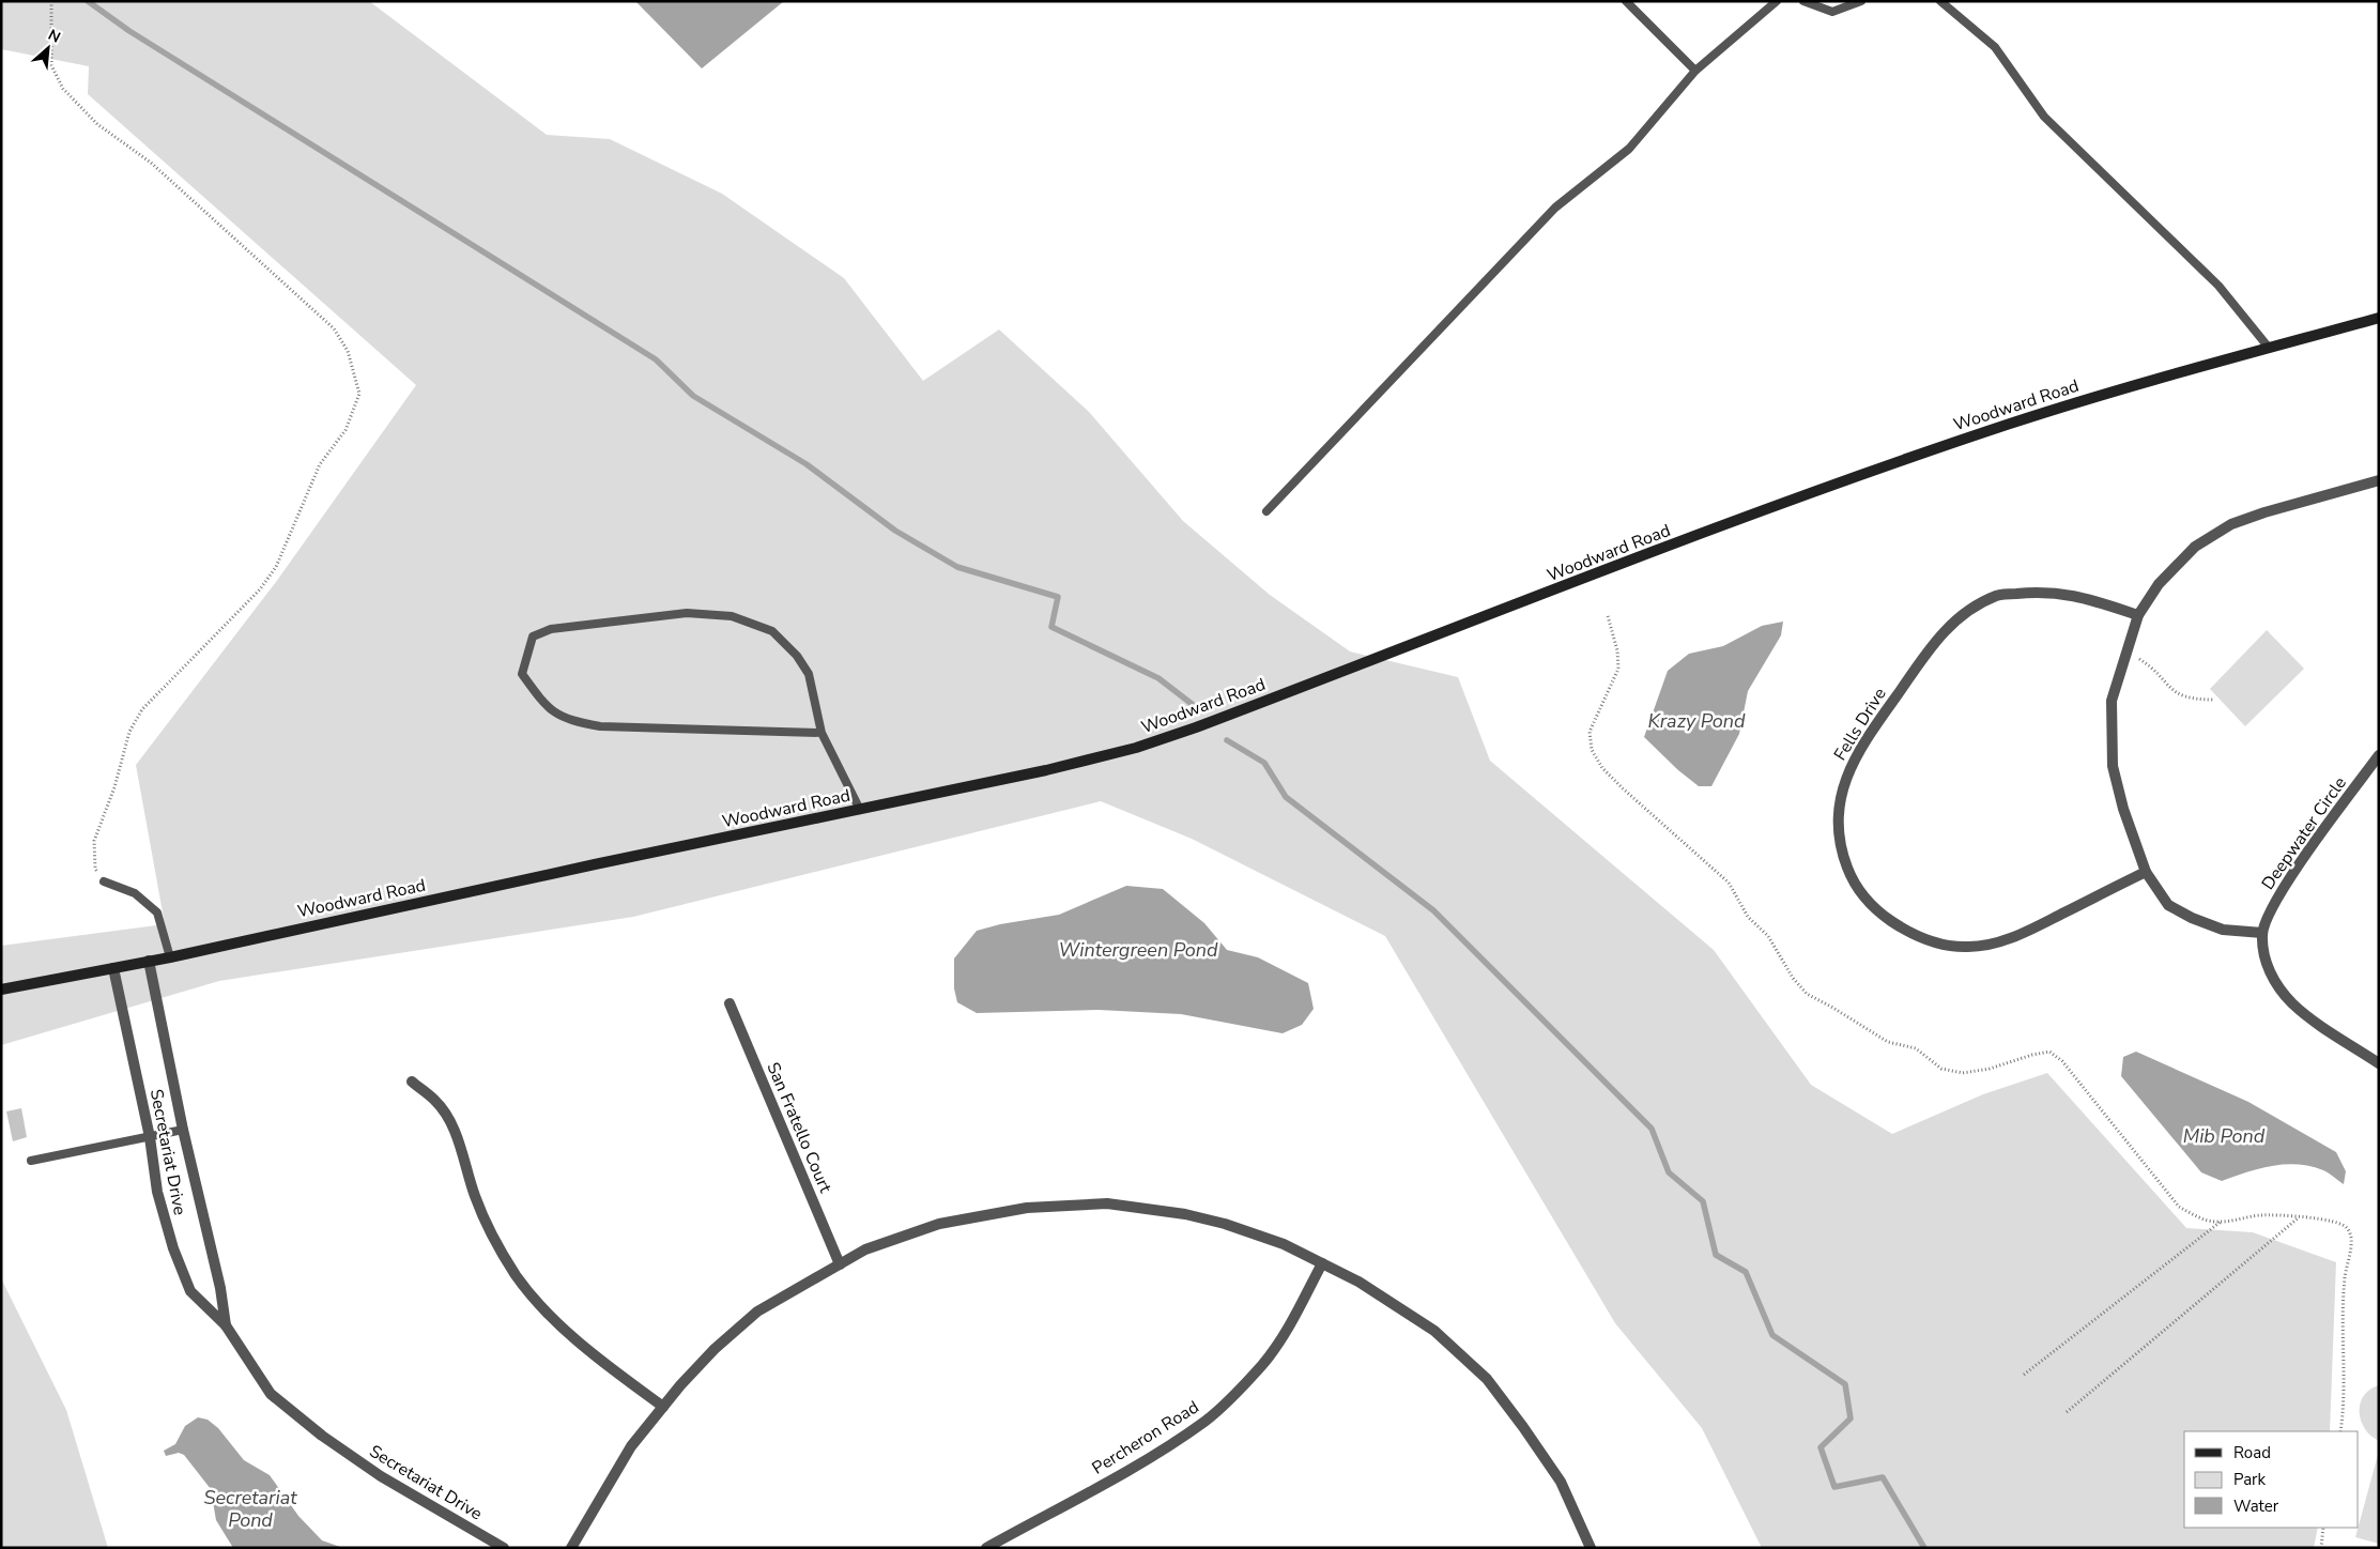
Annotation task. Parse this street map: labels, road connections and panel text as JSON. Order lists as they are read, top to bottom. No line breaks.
{"streets":{"street":["Woodward Road","Fells Drive","Deepwater Circle","San Fratello Court","Secretariat Drive","Percheron Road"]},"crossings":[["Woodward Road","Secretariat Drive"]],"water":["Krazy Pond","Wintergreen Pond","Mib Pond","Secretariat Pond"],"legend":["Road","Park","Water"],"north":"top right"}
